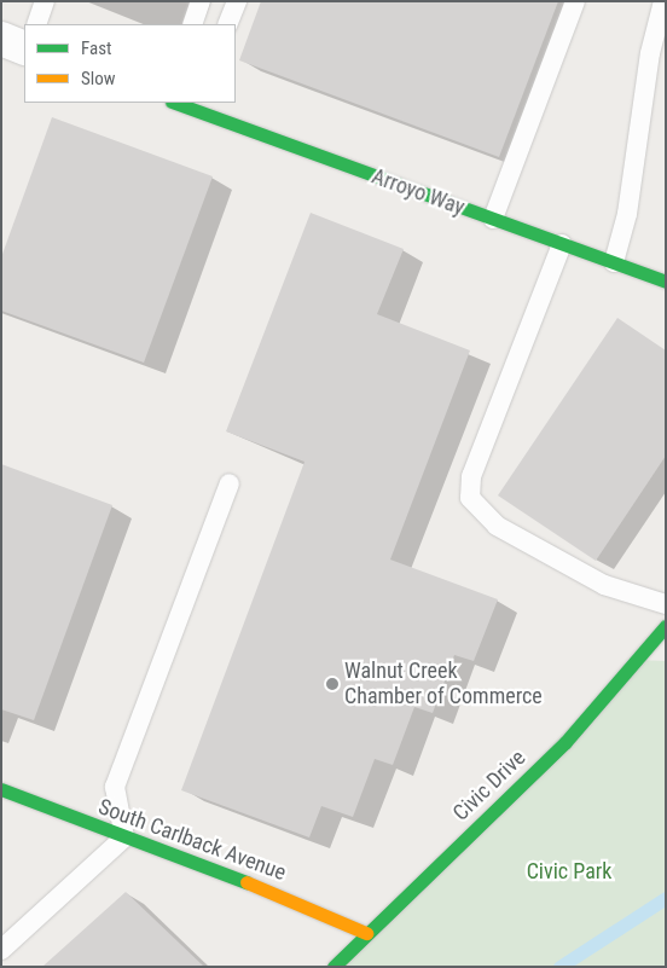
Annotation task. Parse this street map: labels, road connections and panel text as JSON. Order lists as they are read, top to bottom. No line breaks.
{"streets":{"street":["Arroyo Way","Civic Drive","South Carlback Avenue"]},"crossings":[["Civic Drive","South Carlback Avenue"]],"parks":["Civic Park"],"places":["Walnut Creek Chamber of Commerce"],"legend":["Fast","Slow"]}
